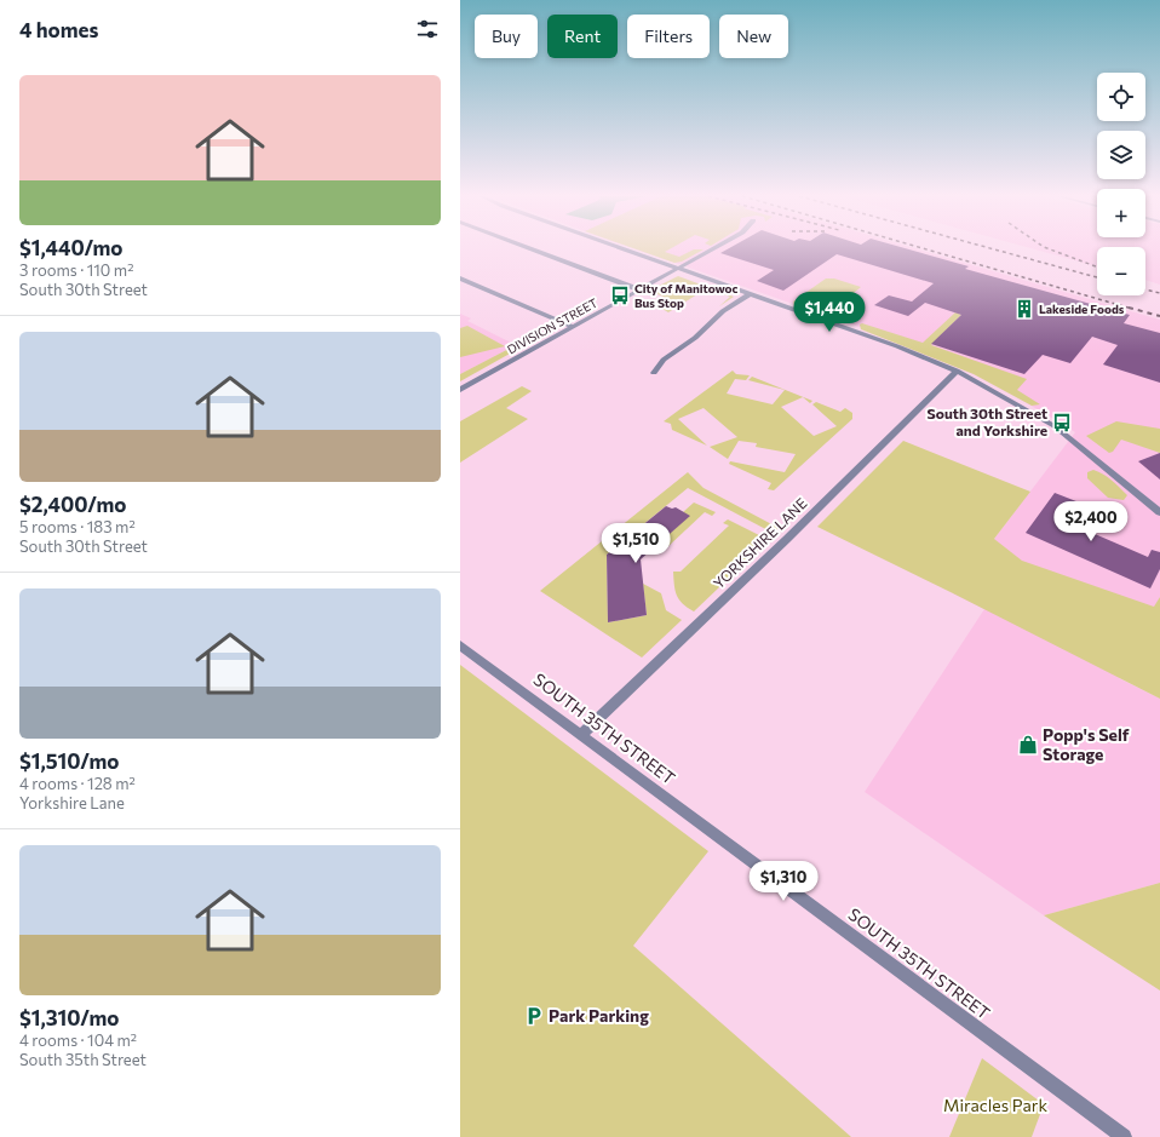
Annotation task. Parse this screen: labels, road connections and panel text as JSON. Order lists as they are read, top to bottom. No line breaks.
{"streets":{"street":["DIVISION STREET","YORKSHIRE LANE","SOUTH 35TH STREET"]},"crossings":[["YORKSHIRE LANE","SOUTH 35TH STREET"]],"parks":["Miracles Park"],"places":{"bus stop":["City of Manitowoc Bus Stop","South 30th Street and Yorkshire"],"building":["Lakeside Foods"],"shop":["Popp's Self Storage"],"parking":["Park Parking"]},"page":{"heading":"4 homes","chip":["Buy","Rent","Filters","New"],"list":[{"name":"$1,440/mo","note":"3 rooms · 110 m² · South 30th Street"},{"name":"$2,400/mo","note":"5 rooms · 183 m² · South 30th Street"},{"name":"$1,510/mo","note":"4 rooms · 128 m² · Yorkshire Lane"},{"name":"$1,310/mo","note":"4 rooms · 104 m² · South 35th Street"}],"map_buttons":["+","−"],"price":["$1,440","$2,400","$1,510","$1,310"]}}
